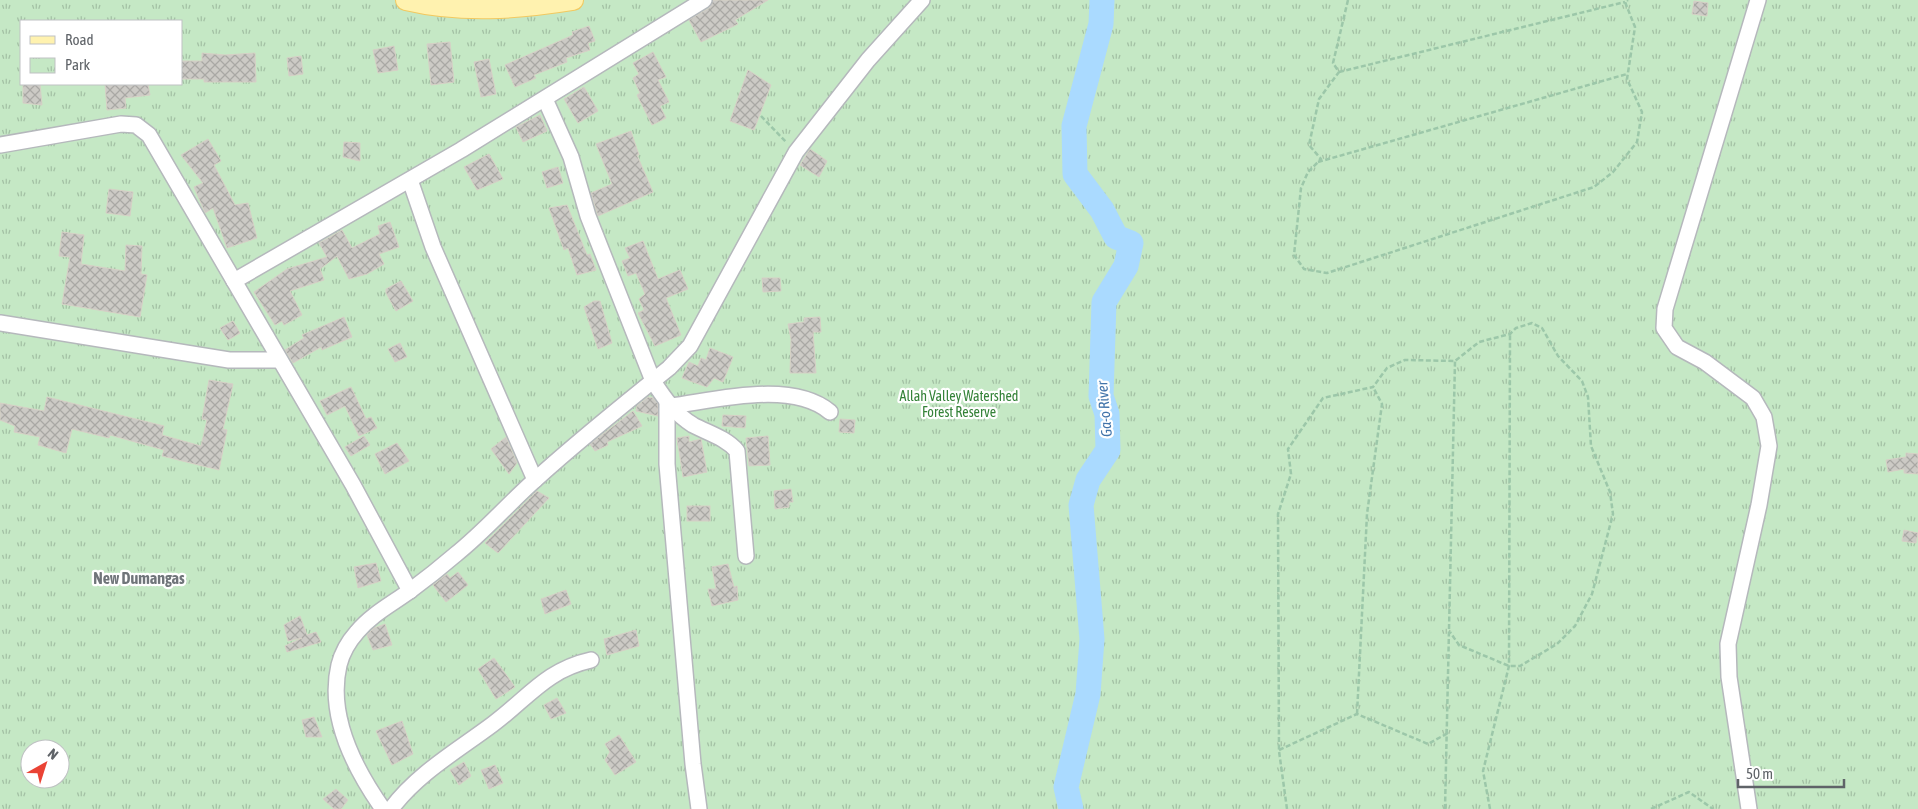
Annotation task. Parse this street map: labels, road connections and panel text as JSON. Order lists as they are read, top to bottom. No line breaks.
{"districts":["New Dumangas"],"water":["Ga-o River"],"parks":["Allah Valley Watershed Forest Reserve"],"legend":["Road","Park"],"scale_bar":"50 m","north":"top right"}
